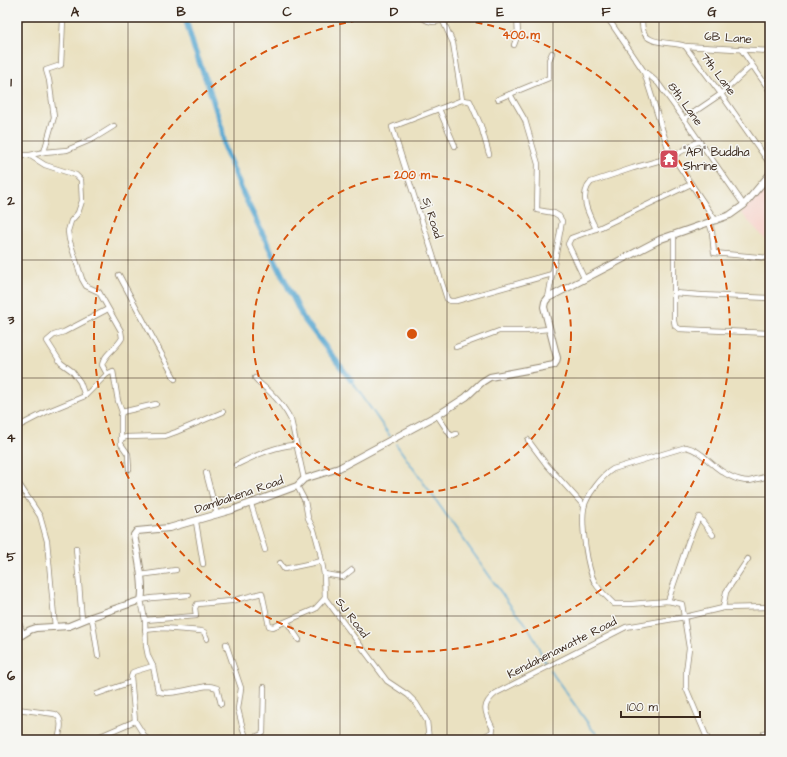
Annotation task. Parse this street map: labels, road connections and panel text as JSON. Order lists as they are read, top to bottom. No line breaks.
{"streets":{"street":["6B Lane","7th Lane","8th Lane","Sj Road","Dambahena Road","SJ Road","Kendahenawatte Road"]},"crossings":[["6B Lane","7th Lane"],["Dambahena Road","SJ Road"]],"places":{"temple":["\"API\" Buddha Shrine"]},"scale_bar":"100 m","grid":{"columns":["A","B","C","D","E","F","G"],"rows":["1","2","3","4","5","6"]},"rings":["400 m","200 m"]}
